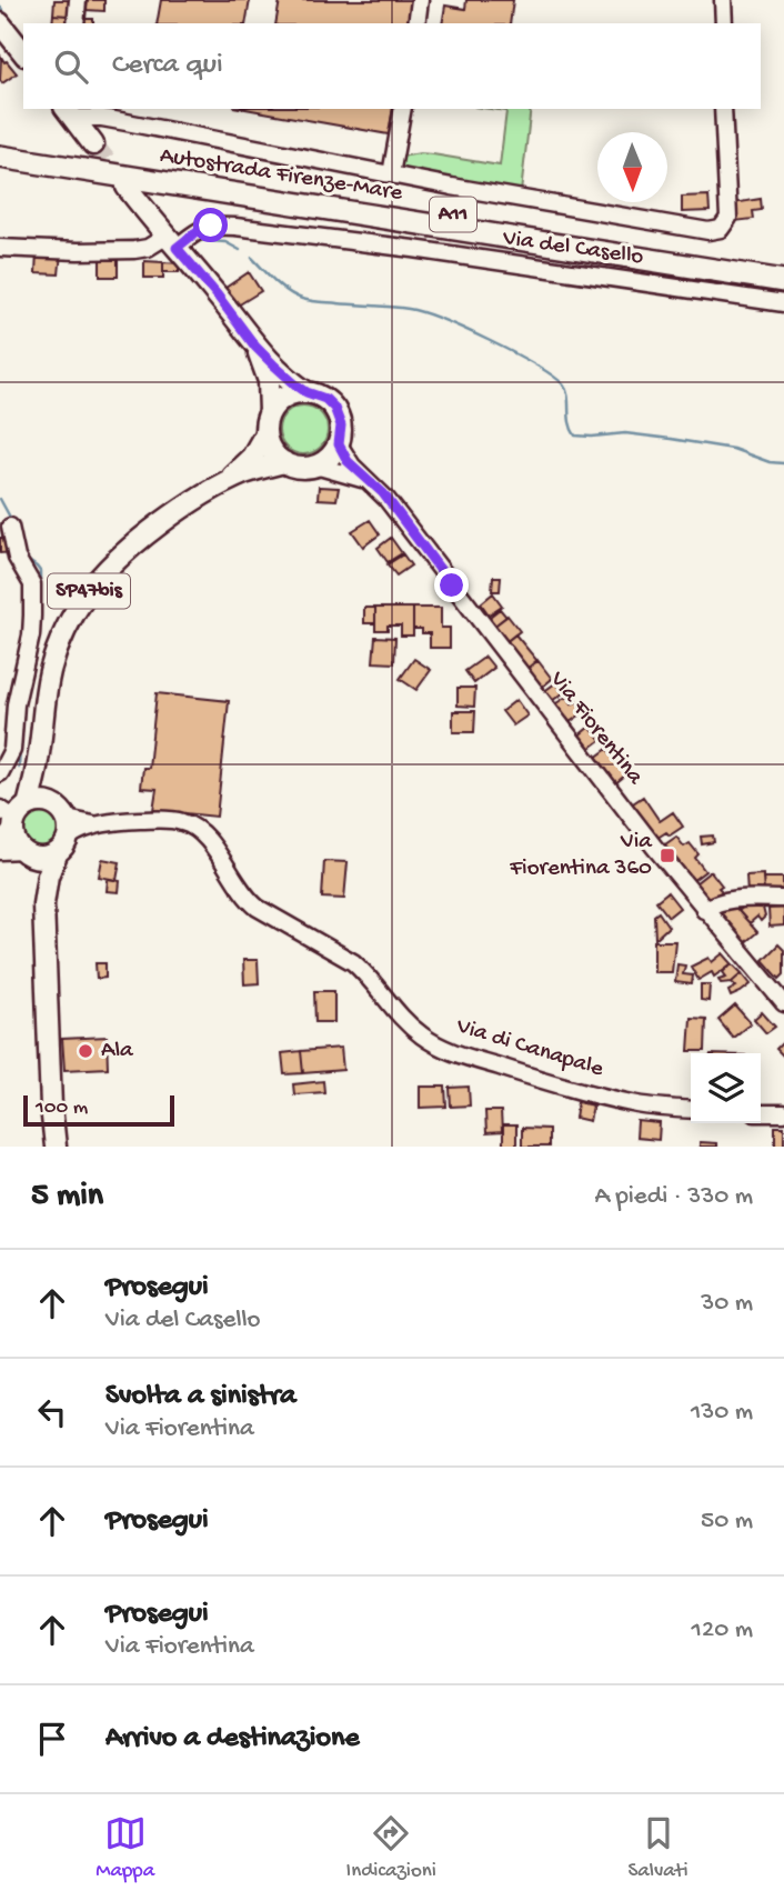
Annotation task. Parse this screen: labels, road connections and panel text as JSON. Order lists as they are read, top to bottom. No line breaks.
{"streets":{"highway":["Autostrada Firenze-Mare","A11"],"main road":["SP47bis"],"street":["Via del Casello","Via Fiorentina","Via di Canapale"]},"crossings":[["SP47bis","Via Fiorentina"],["SP47bis","Via di Canapale"]],"places":{"transit":["Via Fiorentina 360"],"other":["Ala"]},"scale_bar":"100 m","north":"bottom","page":{"search":"Cerca qui","scale":"100 m","heading":["5 min","A piedi · 330 m"],"list":[["Prosegui","Via del Casello","30 m"],["Svolta a sinistra","Via Fiorentina","130 m"],["Prosegui","50 m"],["Prosegui","Via Fiorentina","120 m"],"Arrivo a destinazione"],"nav":["Mappa","Indicazioni","Salvati"]}}
